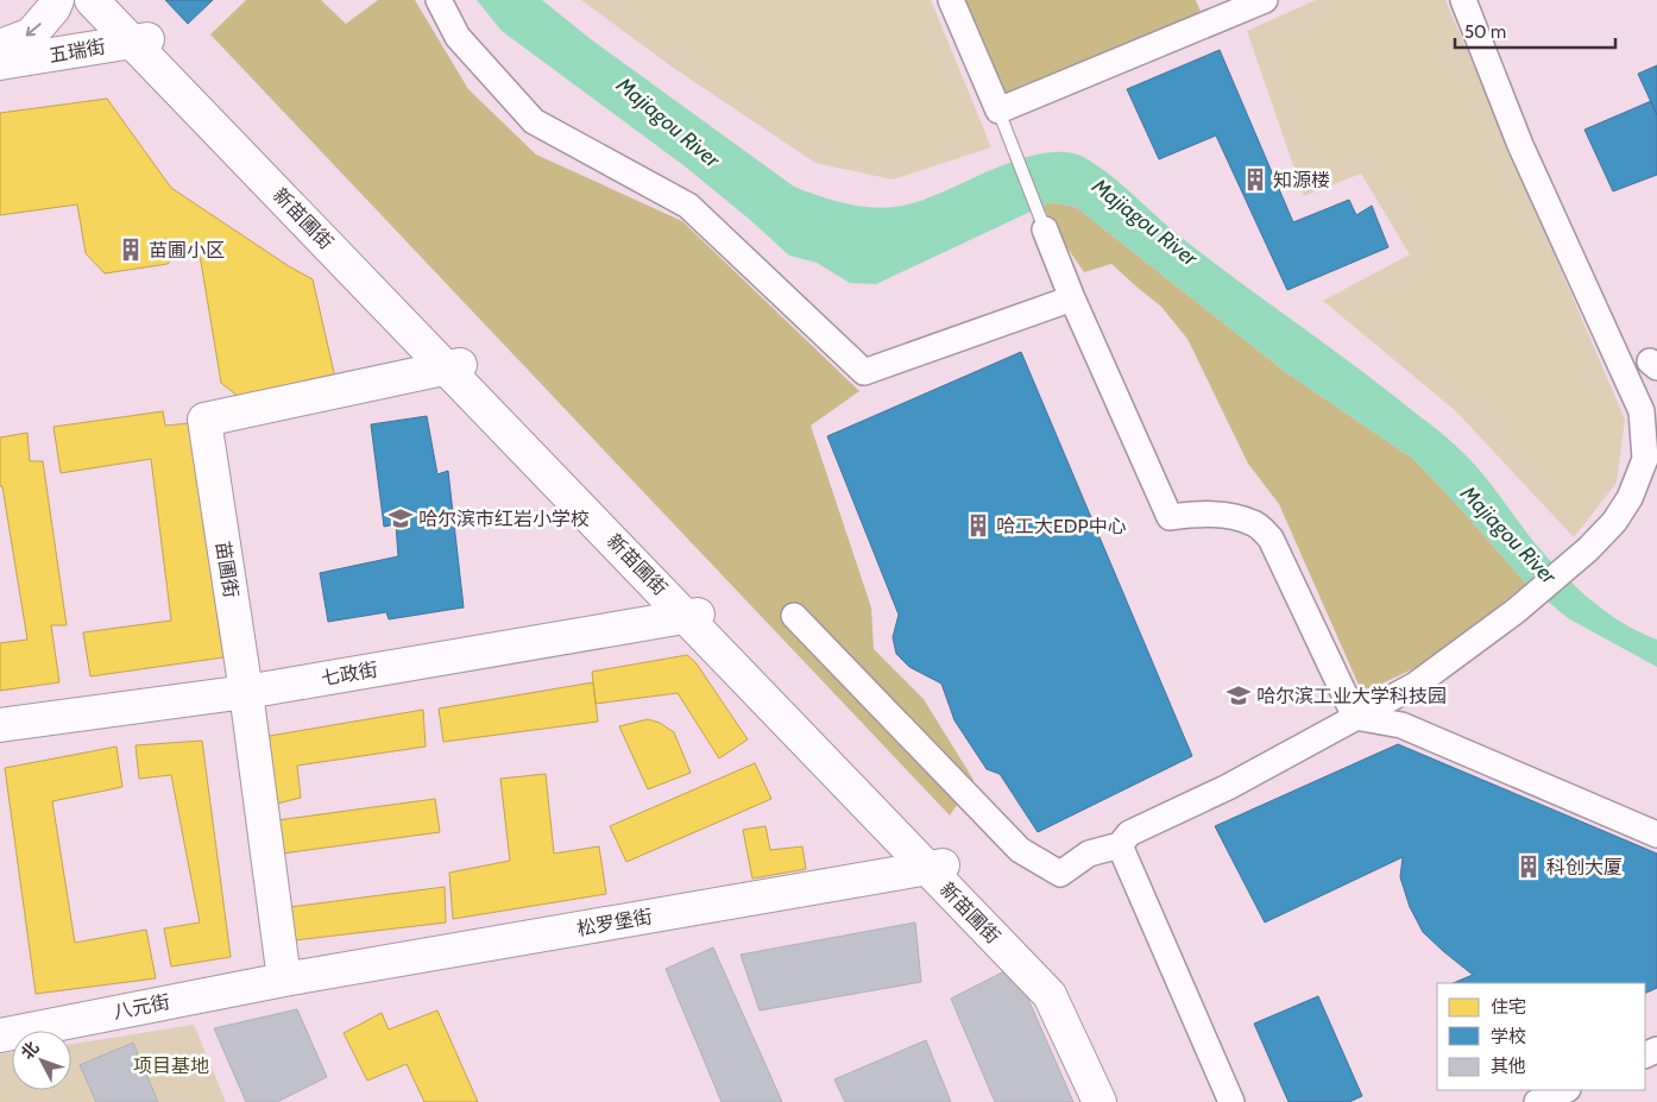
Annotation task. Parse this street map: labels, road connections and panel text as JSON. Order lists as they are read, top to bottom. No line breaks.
{"streets":{"street":["五瑞街","新苗圃街","苗圃街","七政街","松罗堡街","八元街"]},"crossings":[["五瑞街","新苗圃街"],["新苗圃街","苗圃街"],["新苗圃街","七政街"],["新苗圃街","松罗堡街"],["苗圃街","七政街"],["苗圃街","松罗堡街"],["苗圃街","八元街"],["松罗堡街","八元街"]],"water":["Majiagou River"],"parks":["项目基地"],"places":{"building":["知源楼","苗圃小区","哈工大EDP中心","科创大厦"],"school or university":["哈尔滨市红岩小学校","哈尔滨工业大学科技园"]},"legend":["住宅","学校","其他"],"scale_bar":"50 m","north":"top left"}
